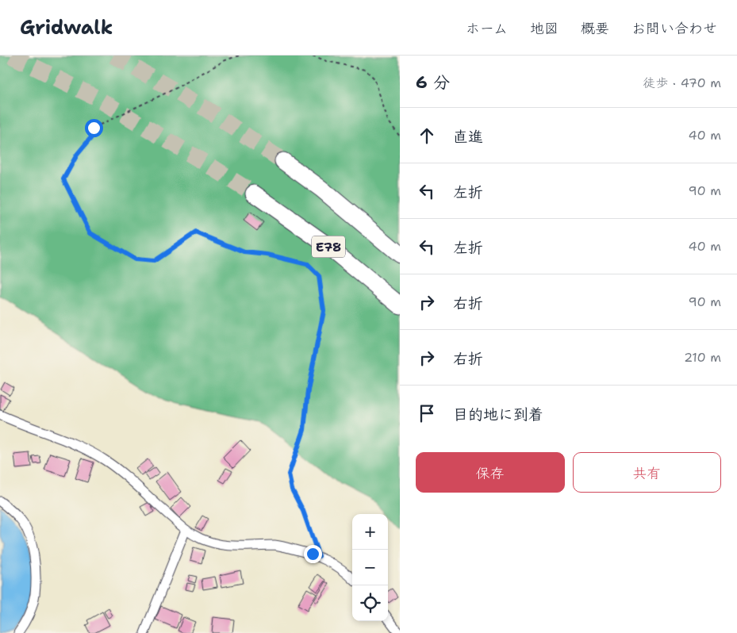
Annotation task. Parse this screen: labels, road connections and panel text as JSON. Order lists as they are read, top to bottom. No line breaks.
{"streets":{"highway":["E78"]},"page":{"header":"Gridwalk","nav":["ホーム","地図","概要","お問い合わせ"],"heading":["6 分","徒歩 · 470 m"],"list":[["直進","40 m"],["左折","90 m"],["左折","40 m"],["右折","90 m"],["右折","210 m"],"目的地に到着"],"buttons":["保存","共有"],"map_buttons":["+","−"]}}
